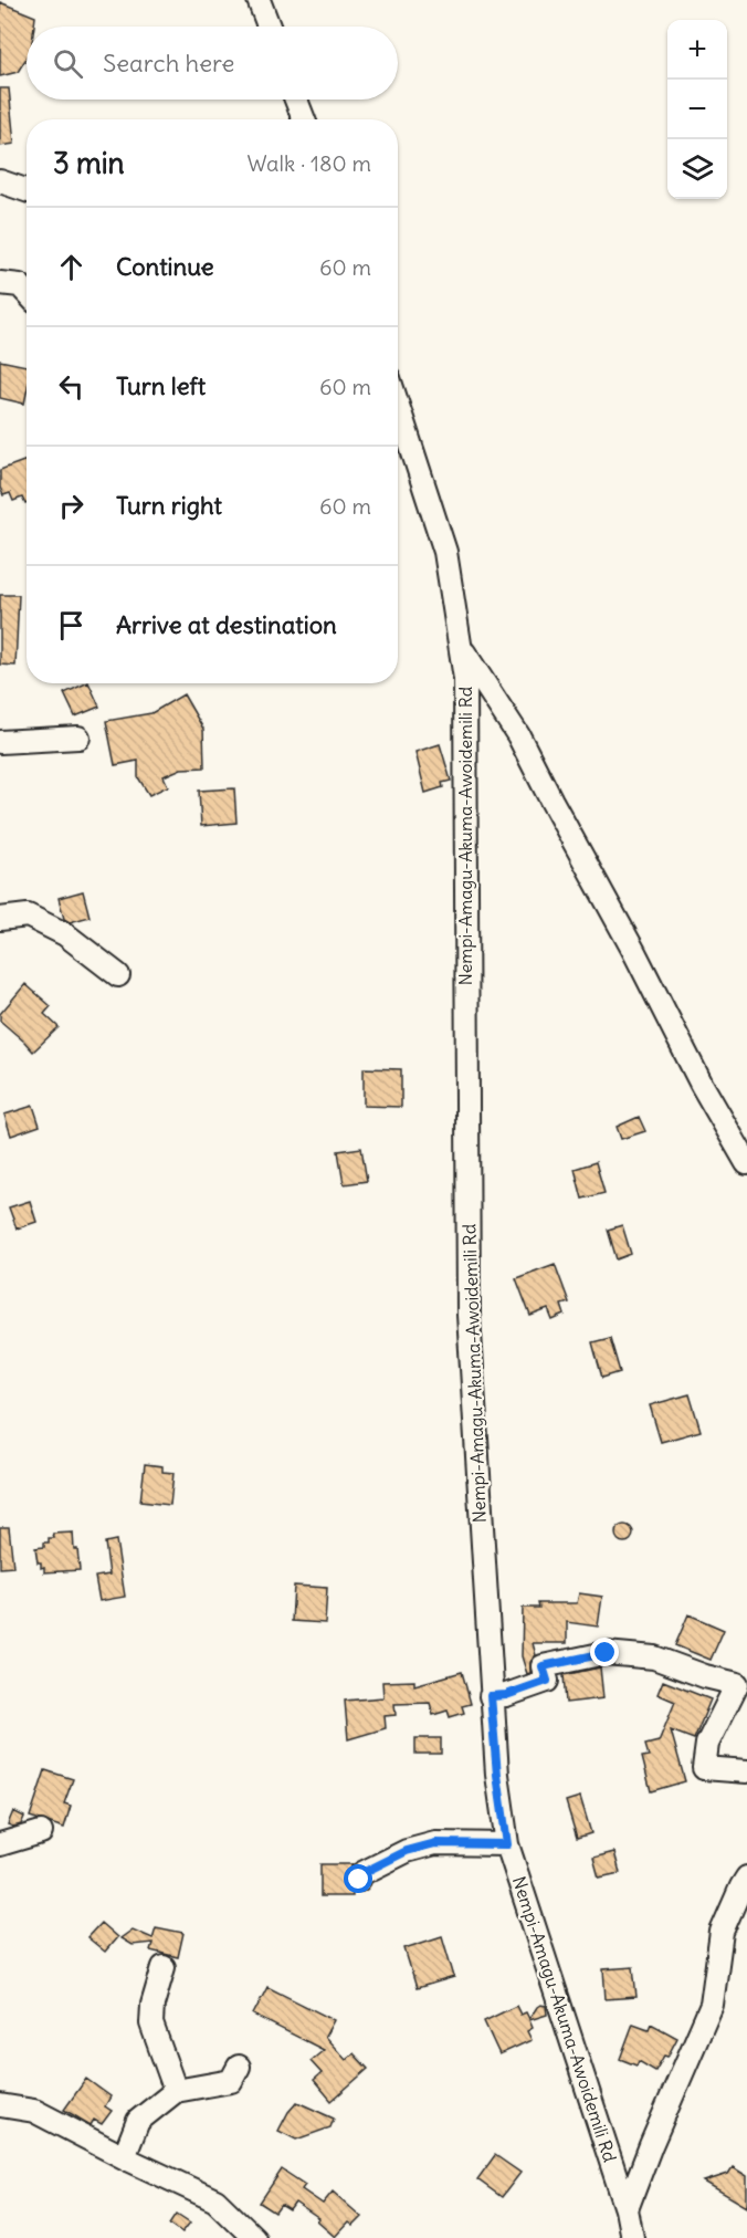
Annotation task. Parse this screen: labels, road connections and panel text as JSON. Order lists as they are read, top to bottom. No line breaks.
{"streets":{"street":["Nempi-Amagu-Akuma-Awoidemili Rd"]},"page":{"map_buttons":["+","−"],"search":"Search here","heading":["3 min","Walk · 180 m"],"list":[["Continue","60 m"],["Turn left","60 m"],["Turn right","60 m"],"Arrive at destination"]}}
